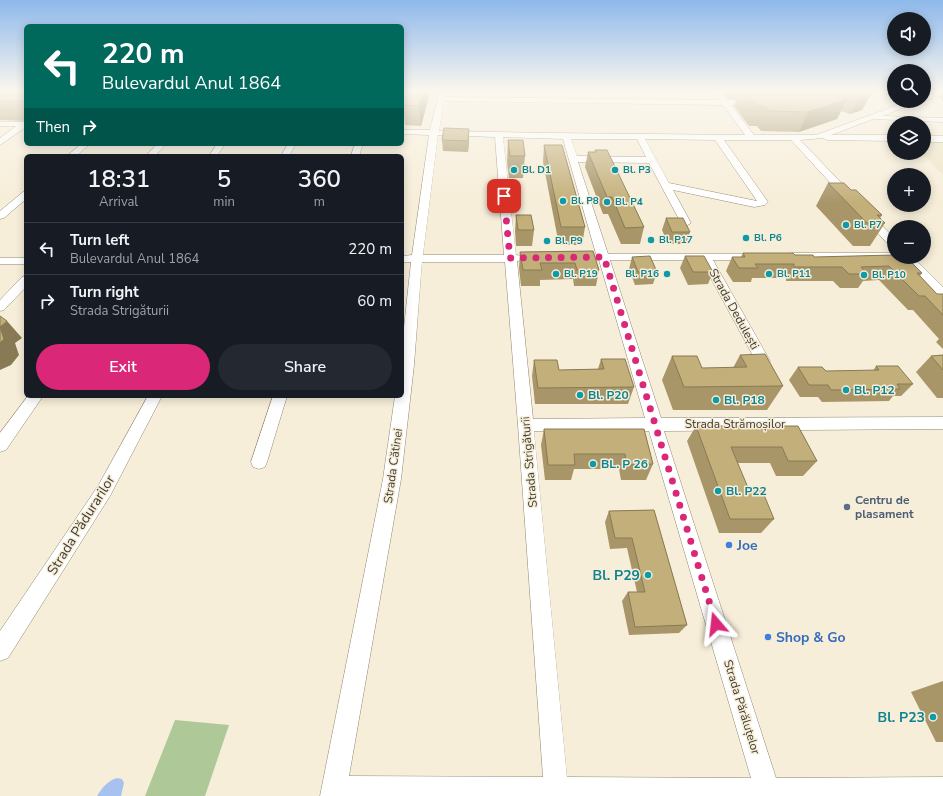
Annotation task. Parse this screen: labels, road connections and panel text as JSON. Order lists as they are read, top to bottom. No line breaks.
{"streets":{"street":["Strada Dedulești","Strada Strămoșilor","Strada Strigăturii","Strada Cătinei","Strada Pădurarilor","Strada Părăluțelor"]},"crossings":[["Strada Strămoșilor","Strada Strigăturii"],["Strada Strămoșilor","Strada Părăluțelor"]],"places":["Bl. D1","Bl. P3","Bl. P8","Bl. P4","Bl. P7","Bl. P6","Bl. P17","Bl. P9","Bl. P19","Bl. P16","Bl. P11","Bl. P10","Bl. P12","Bl. P20","Bl. P18","BL. P 26","Bl. P22","Centru de plasament","Joe","Bl. P29","Shop & Go","Bl. P23"],"page":{"map_buttons":["+","−"],"turn":["220 m","Bulevardul Anul 1864"],"then":"Then","eta":["18:31","Arrival","5","min","360","m"],"list":[{"name":"Turn left","note":"Bulevardul Anul 1864","value":"220 m"},{"name":"Turn right","note":"Strada Strigăturii","value":"60 m"}],"buttons":["Exit","Share"]}}
